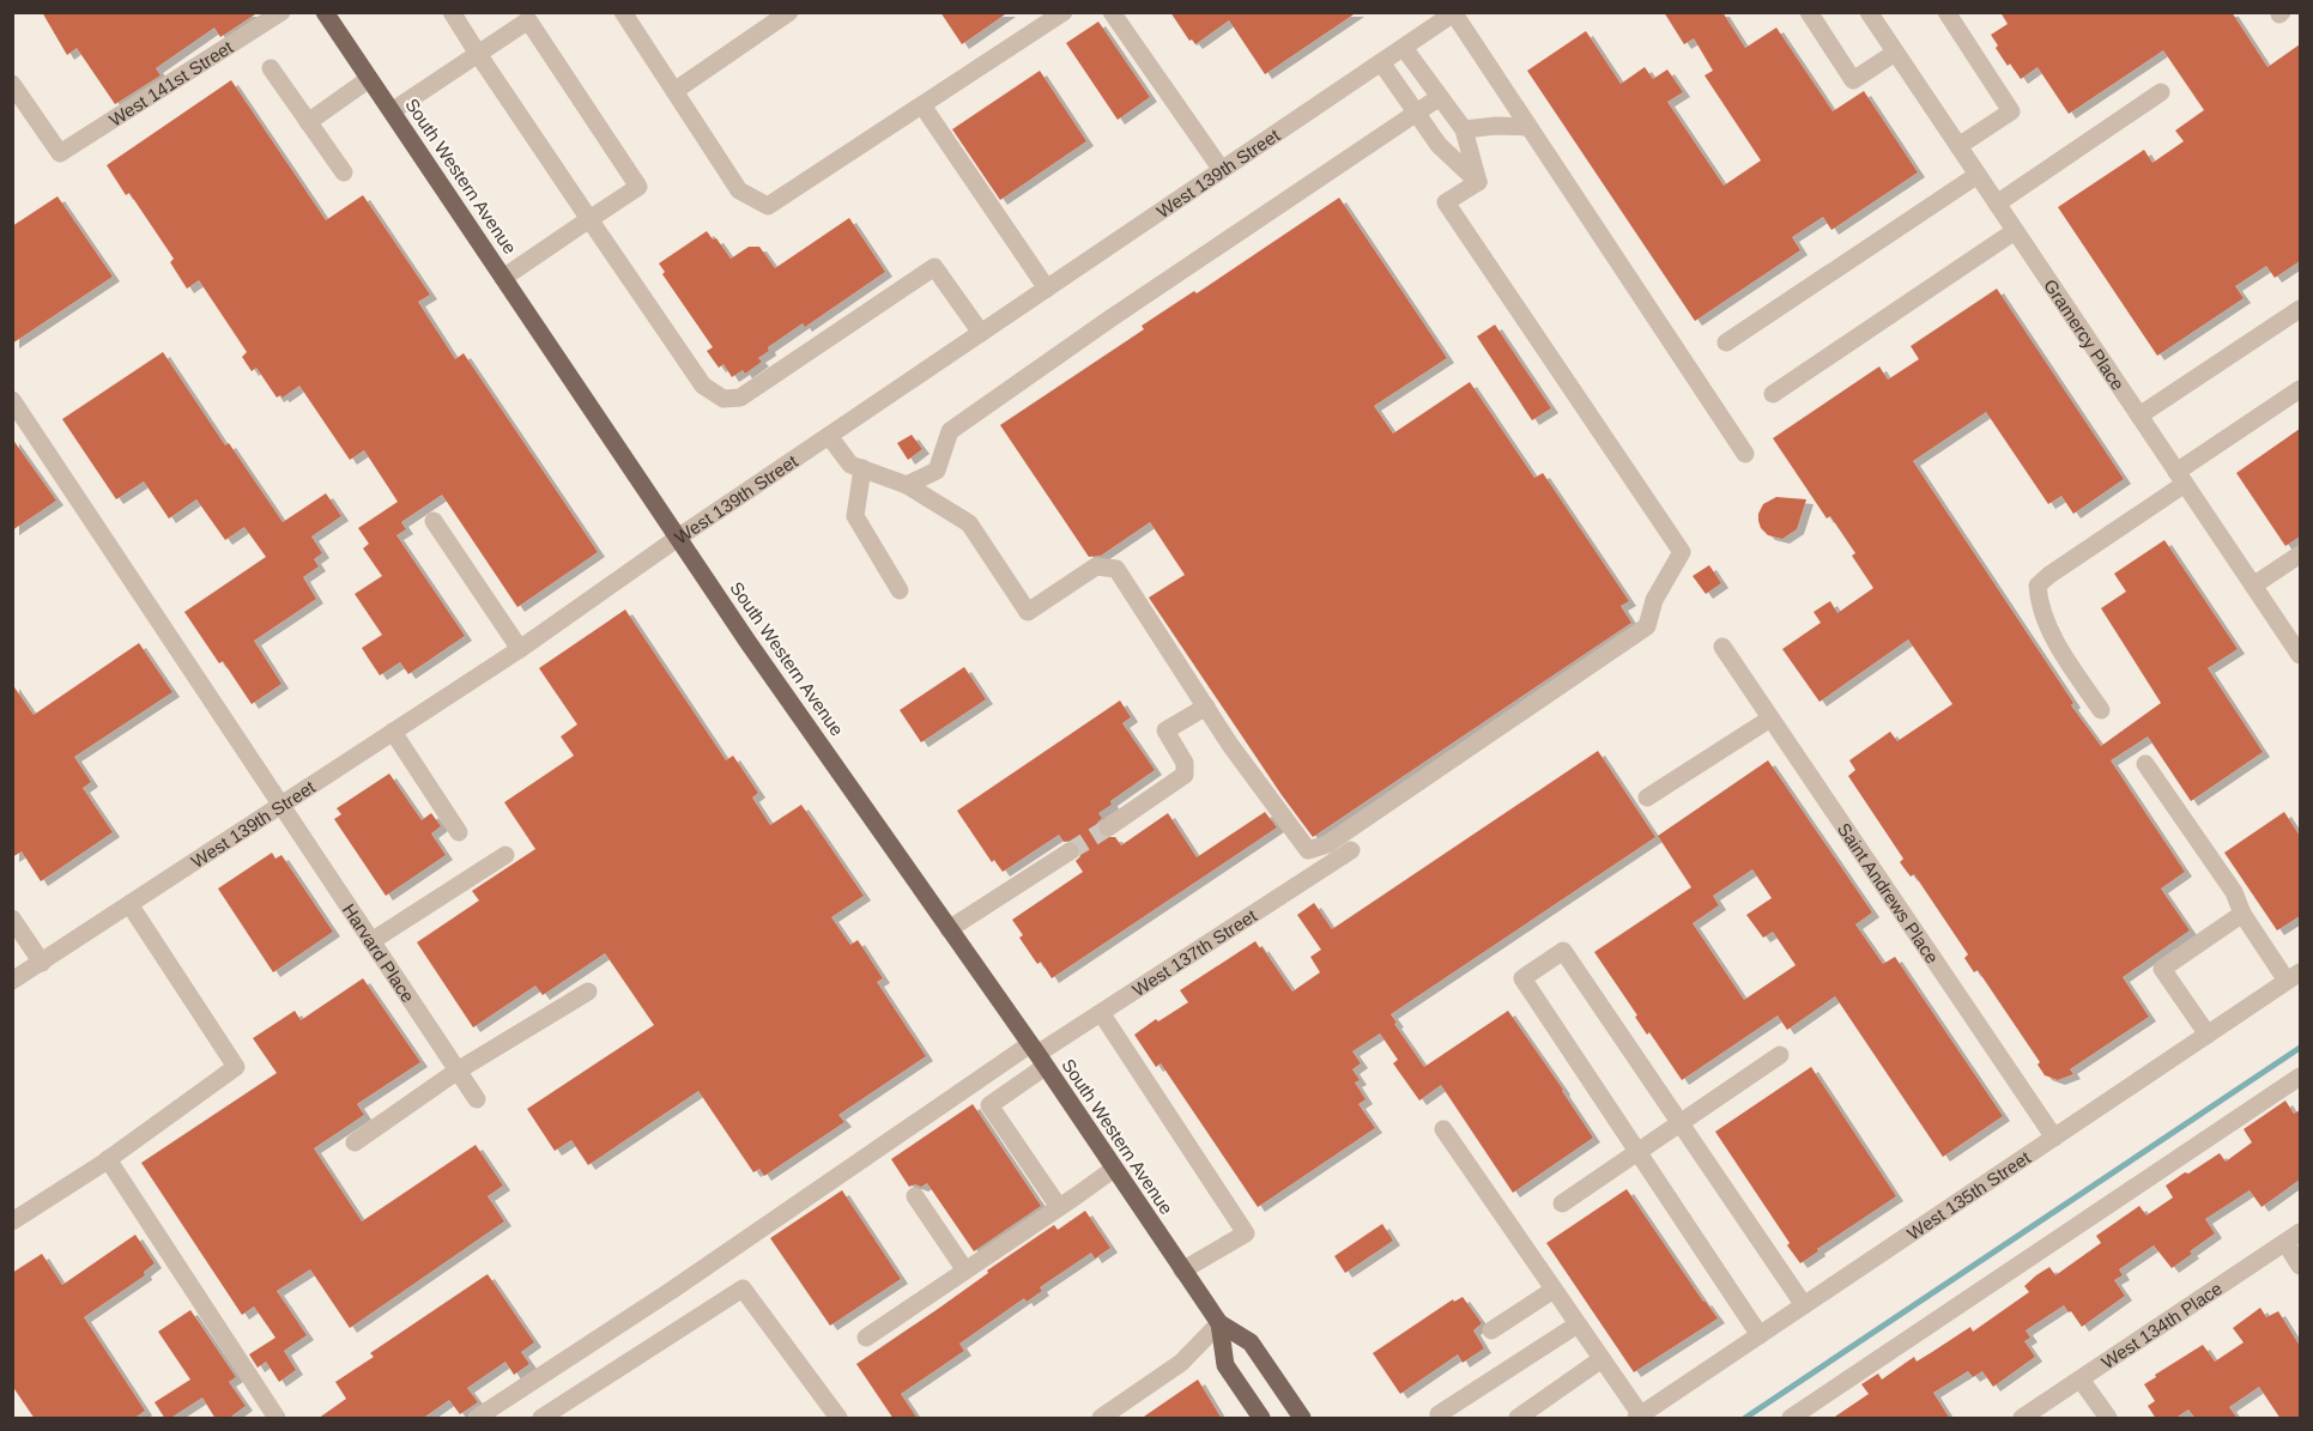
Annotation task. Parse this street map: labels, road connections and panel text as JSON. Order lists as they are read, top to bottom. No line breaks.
{"streets":{"main road":["South Western Avenue"],"street":["West 141st Street","West 139th Street","Gramercy Place","Saint Andrews Place","Harvard Place","West 137th Street","West 135th Street","West 134th Place"]},"crossings":[["West 139th Street","South Western Avenue"],["West 139th Street","Harvard Place"],["South Western Avenue","West 137th Street"],["Saint Andrews Place","West 135th Street"]]}
